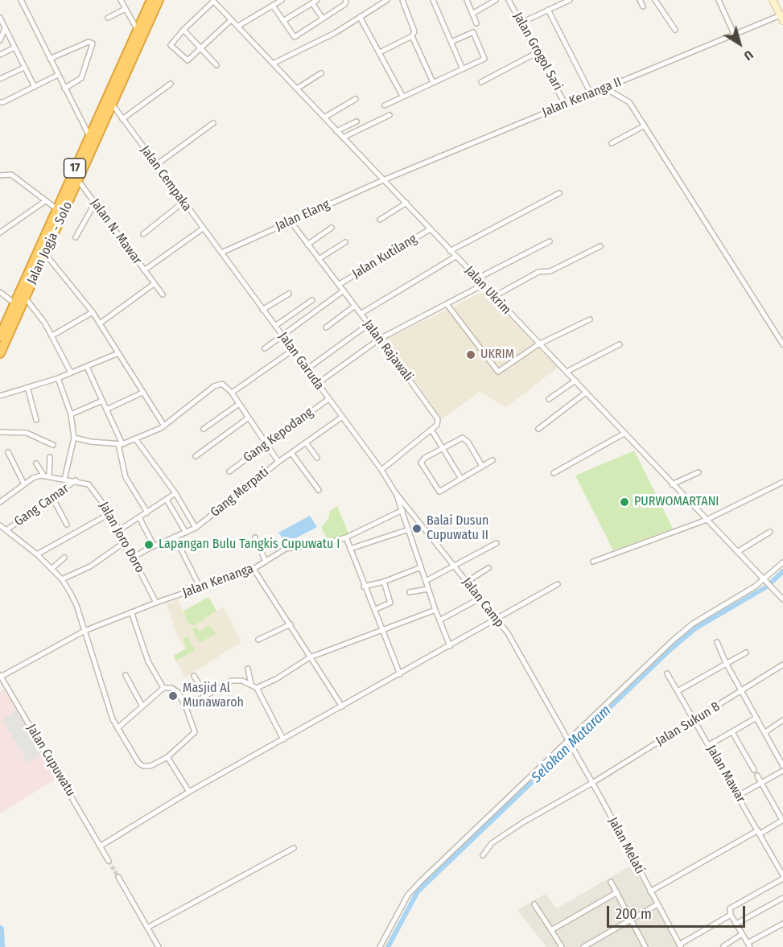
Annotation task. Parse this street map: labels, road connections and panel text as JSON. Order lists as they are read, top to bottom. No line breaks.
{"streets":{"highway":["17","Jalan Jogja - Solo"],"street":["Jalan Grogol Sari","Jalan Kenanga II","Jalan Cempaka","Jalan Elang","Jalan N. Mawar","Jalan Kutilang","Jalan Ukrim","Jalan Rajawali","Jalan Garuda","Gang Kepodang","Gang Merpati","Gang Camar","Jalan Joro Doro","Jalan Kenanga","Jalan Camp","Jalan Sukun B","Jalan Cupuwatu","Jalan Mawar","Jalan Melati"]},"crossings":[["Jalan Grogol Sari","Jalan Kenanga II"],["Jalan Kenanga II","Jalan Elang"],["Jalan Kenanga II","Jalan Ukrim"],["Jalan Cempaka","Jalan Elang"],["Jalan Cempaka","Jalan Jogja - Solo"],["Jalan Cempaka","Jalan Garuda"],["Jalan Elang","Jalan Ukrim"],["Jalan Elang","Jalan Rajawali"],["Jalan Elang","Jalan Garuda"],["Jalan N. Mawar","Jalan Jogja - Solo"],["Jalan Kutilang","Jalan Ukrim"],["Jalan Kutilang","Jalan Rajawali"],["Jalan Garuda","Gang Kepodang"],["Jalan Garuda","Gang Merpati"],["Jalan Garuda","Jalan Camp"],["Gang Merpati","Jalan Joro Doro"],["Gang Camar","Jalan Joro Doro"],["Jalan Joro Doro","Jalan Kenanga"],["Jalan Kenanga","Jalan Cupuwatu"],["Jalan Camp","Jalan Melati"],["Jalan Sukun B","Jalan Mawar"],["Jalan Sukun B","Jalan Melati"]],"water":["Selokan Mataram"],"places":["UKRIM","PURWOMARTANI","Balai Dusun Cupuwatu II","Lapangan Bulu Tangkis Cupuwatu I","Masjid Al Munawaroh"],"scale_bar":"200 m","north":"bottom right"}
